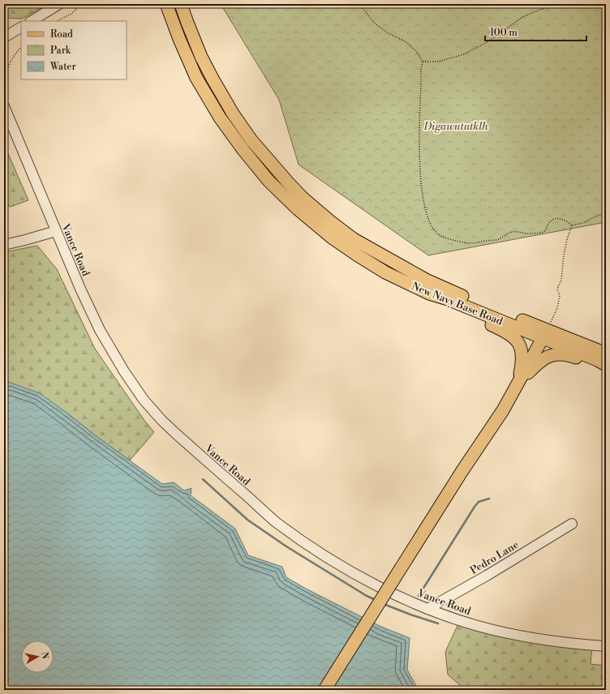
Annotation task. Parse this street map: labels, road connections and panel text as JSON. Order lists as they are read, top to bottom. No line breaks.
{"streets":{"main road":["New Navy Base Road"],"street":["Vance Road","Pedro Lane"]},"crossings":[["Vance Road","Pedro Lane"]],"parks":["Digawututklh"],"legend":["Road","Park","Water"],"scale_bar":"100 m","north":"right"}
